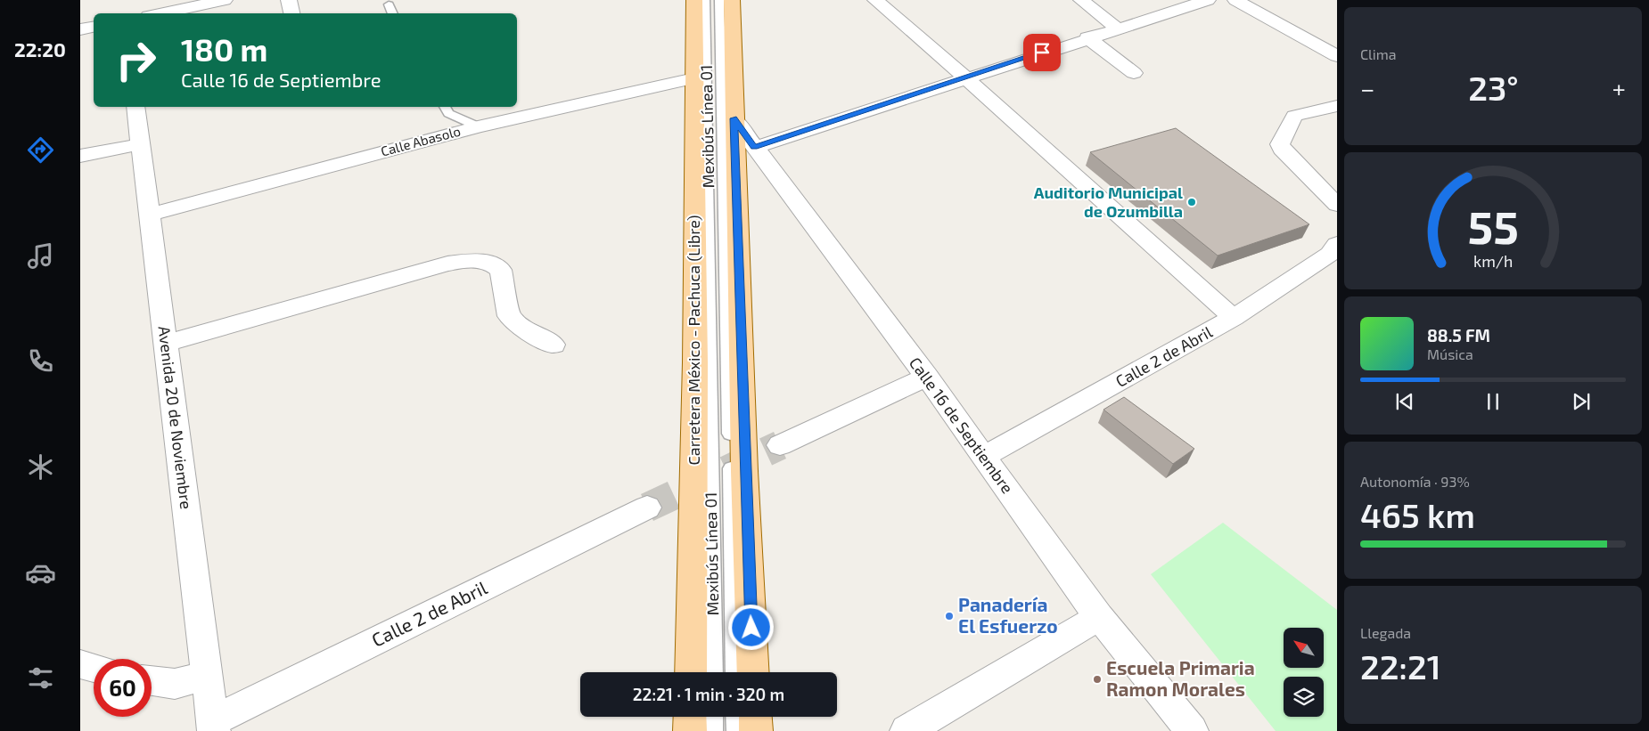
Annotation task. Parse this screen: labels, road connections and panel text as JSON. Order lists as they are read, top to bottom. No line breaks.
{"streets":{"main road":["Carretera México - Pachuca (Libre)"],"street":["Calle Abasolo","Calle 2 de Abril","Avenida 20 de Noviembre","Calle 16 de Septiembre"],"lane":["Mexibús Línea 01"]},"crossings":[["Calle Abasolo","Carretera México - Pachuca (Libre)"],["Calle Abasolo","Avenida 20 de Noviembre"],["Calle 2 de Abril","Avenida 20 de Noviembre"],["Calle 2 de Abril","Calle 16 de Septiembre"]],"places":["Auditorio Municipal de Ozumbilla","Panadería El Esfuerzo","Escuela Primaria Ramon Morales"],"north":"top left","page":{"tabs":"22:20","tile":["Clima",["Autonomía · 93%","465 km"],["Llegada","22:21"]],"turn":["180 m","Calle 16 de Septiembre"],"heat":["−","23°","+"],"song":["88.5 FM","Música"],"limit":"60","trip":"22:21 · 1 min · 320 m","gauge":["55","km/h"]}}
